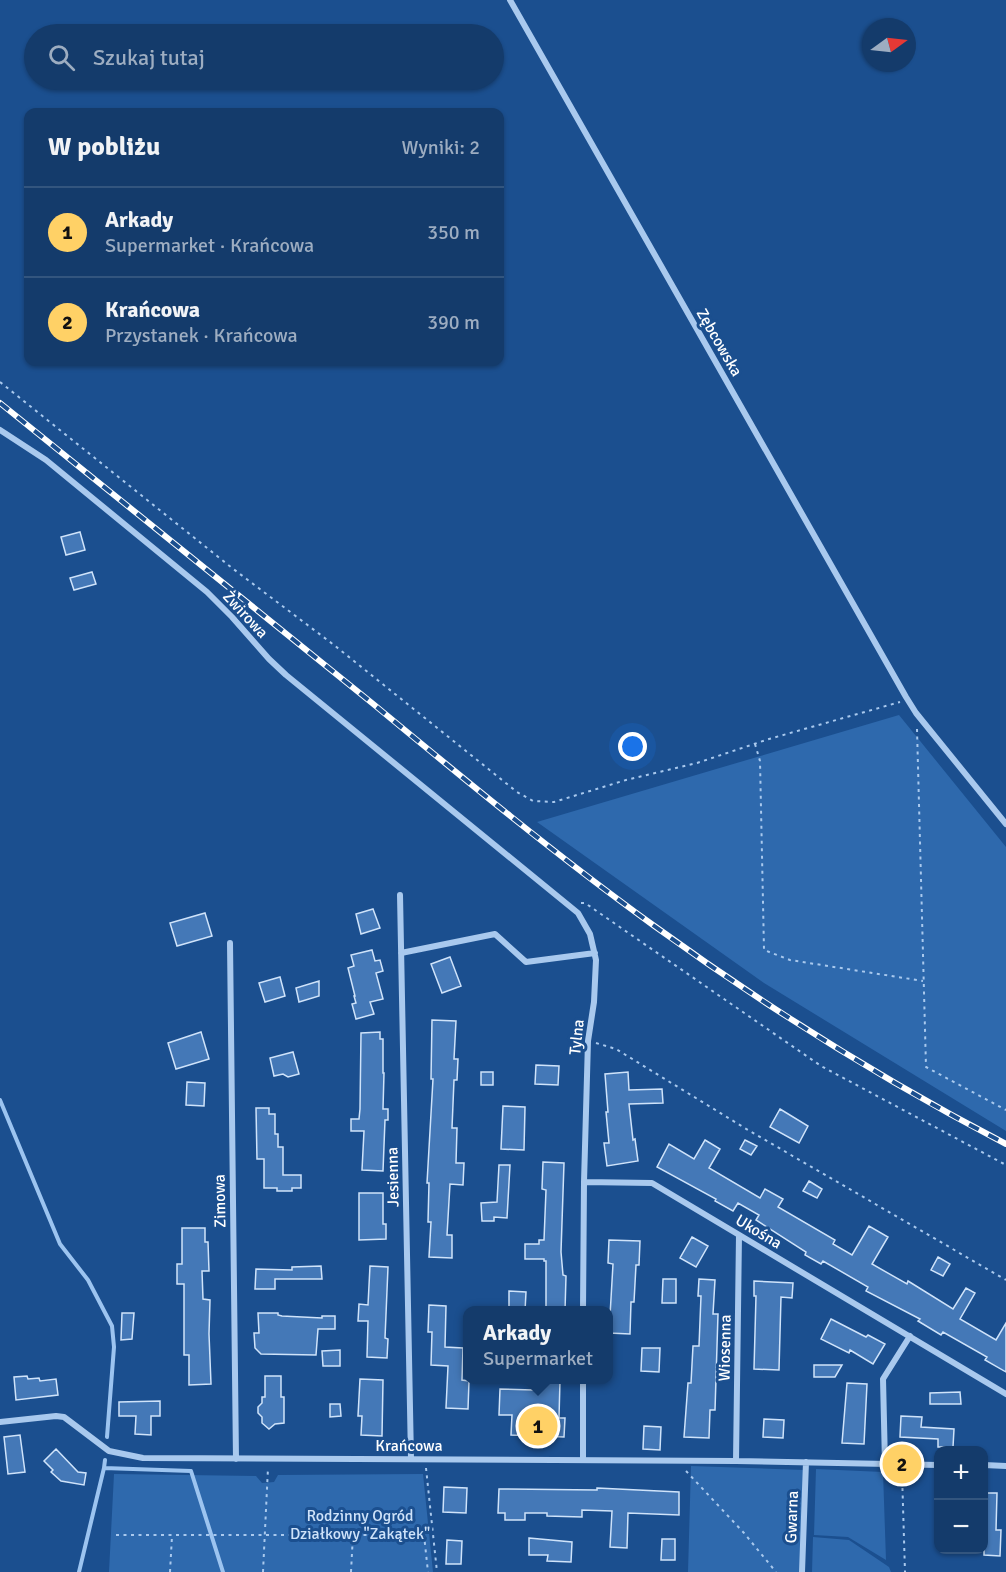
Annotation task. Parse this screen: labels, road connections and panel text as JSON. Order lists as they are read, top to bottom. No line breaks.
{"streets":{"street":["Zębcowska","Żwirowa","Tylna","Jesienna","Zimowa","Ukośna","Wiosenna","Krańcowa","Gwarna"]},"crossings":[["Żwirowa","Tylna"],["Tylna","Ukośna"],["Jesienna","Krańcowa"],["Zimowa","Krańcowa"],["Ukośna","Wiosenna"],["Wiosenna","Krańcowa"],["Krańcowa","Gwarna"]],"parks":["Rodzinny Ogród Działkowy \"Zakątek\""],"north":"right","page":{"search":"Szukaj tutaj","heading":["W pobliżu","Wyniki: 2"],"list":[{"mark":"1","name":"Arkady","note":"Supermarket · Krańcowa","value":"350 m"},{"mark":"2","name":"Krańcowa","note":"Przystanek · Krańcowa","value":"390 m"}],"popup":["Arkady","Supermarket"],"pins":["1","2"],"map_buttons":["+","−"]}}
